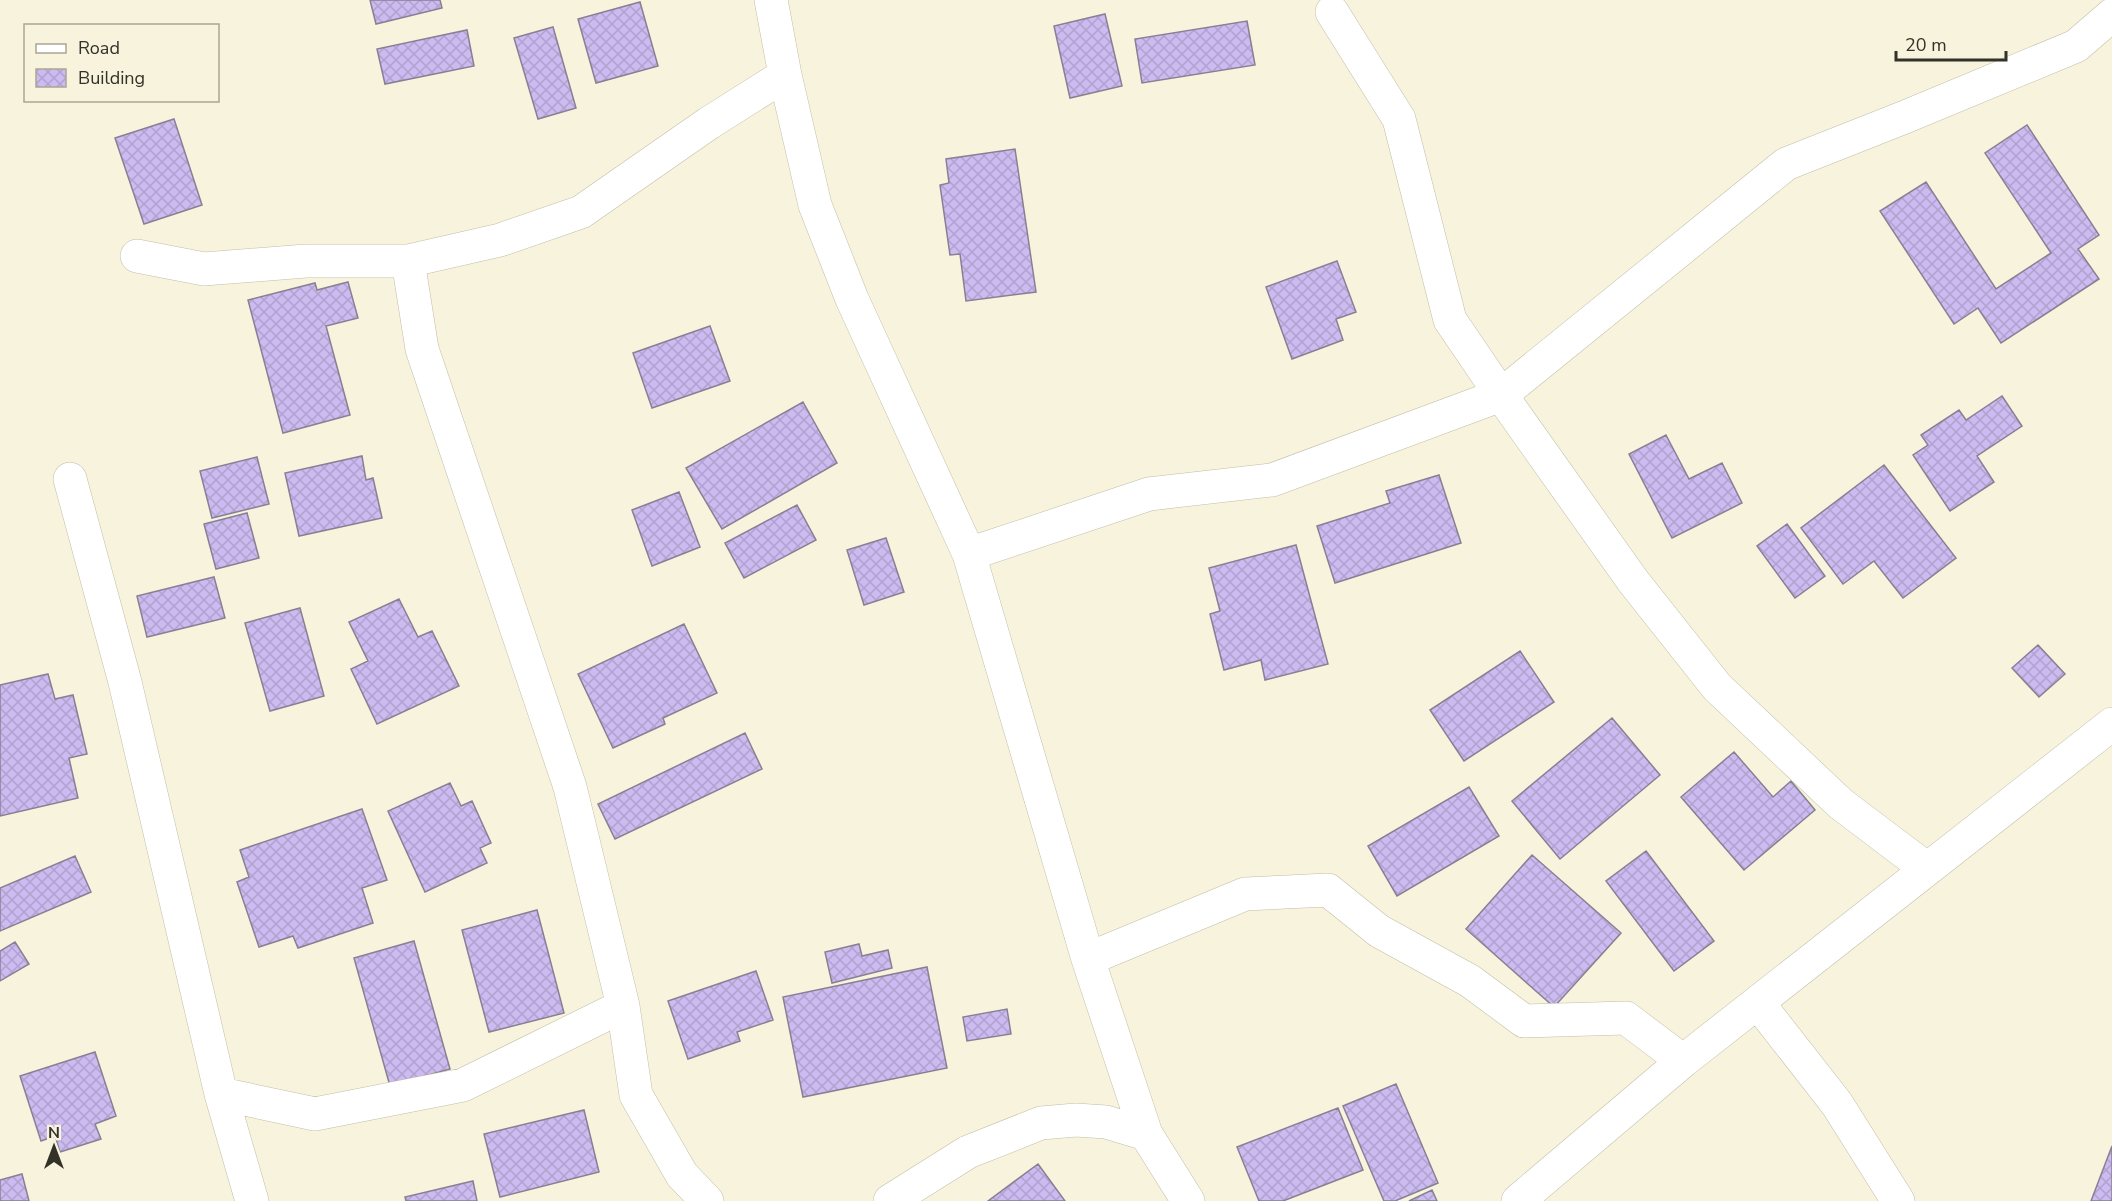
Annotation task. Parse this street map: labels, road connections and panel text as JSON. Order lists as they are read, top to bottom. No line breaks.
{"legend":["Road","Building"],"scale_bar":"20 m","north":"top"}
